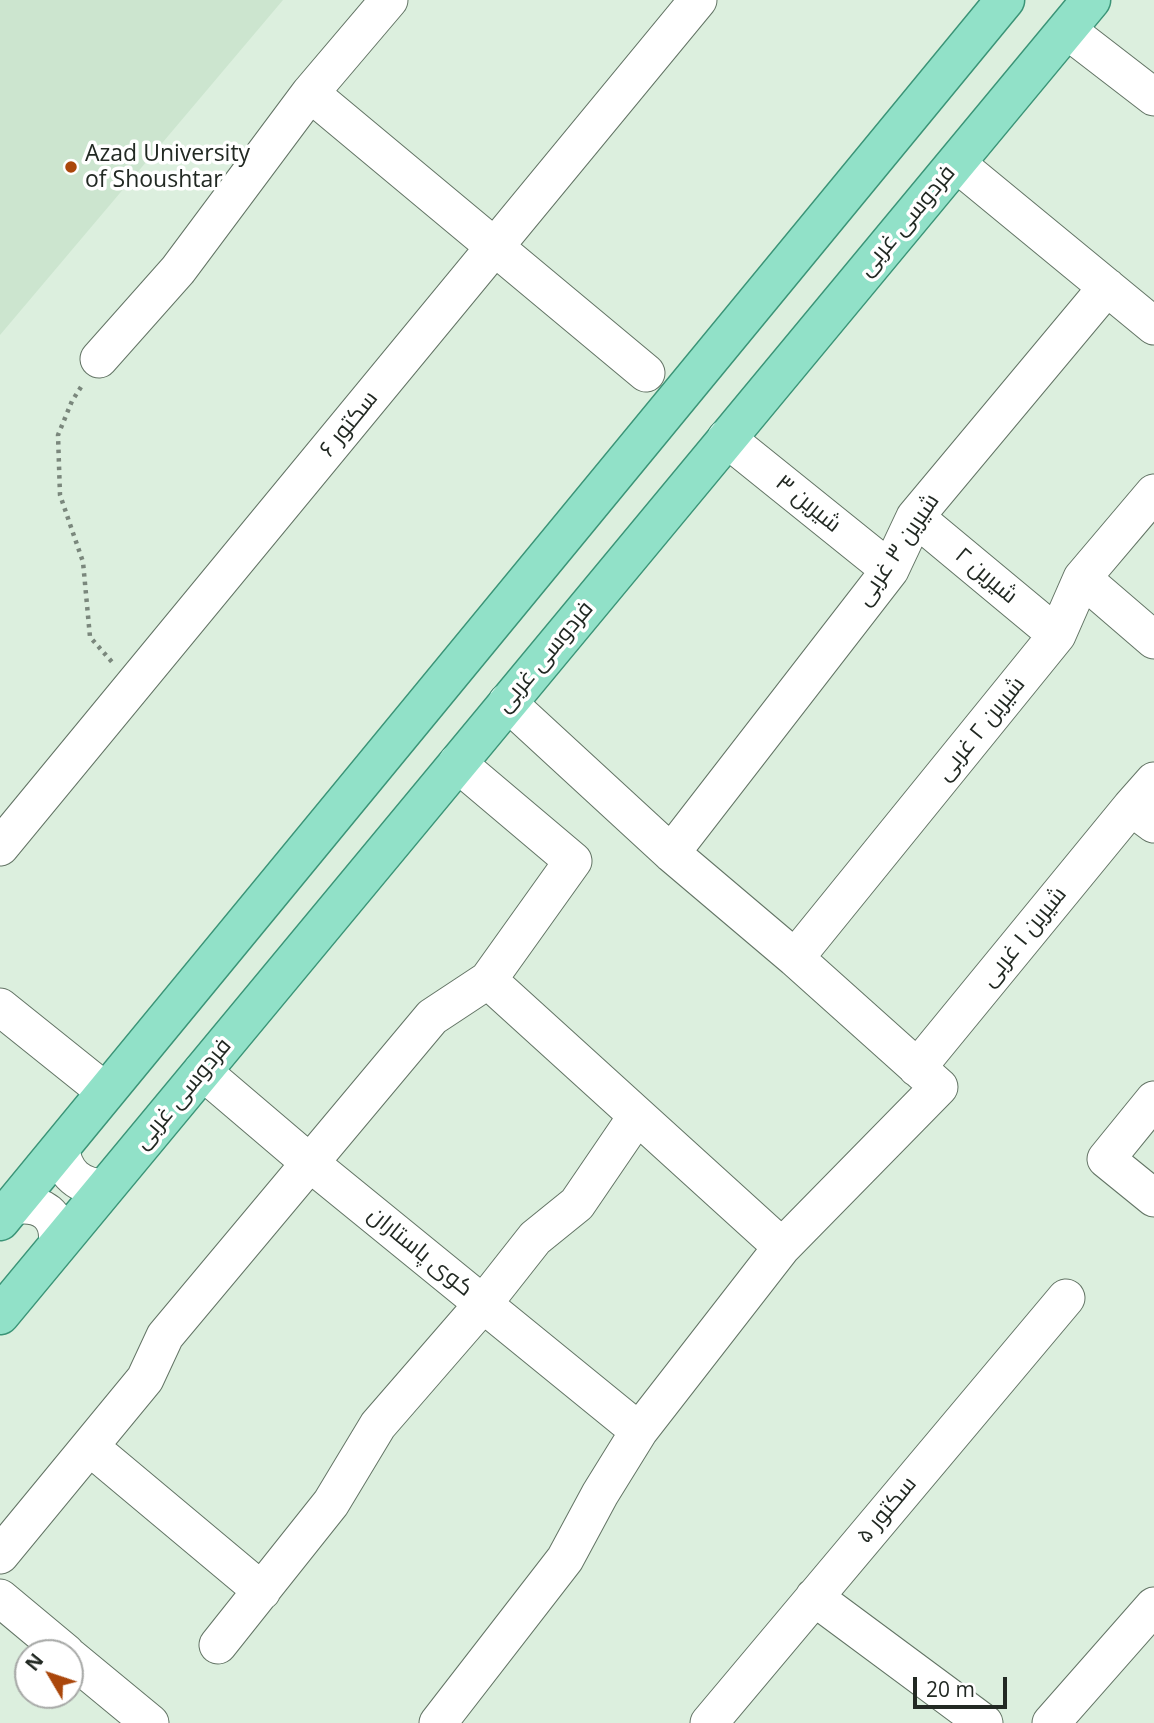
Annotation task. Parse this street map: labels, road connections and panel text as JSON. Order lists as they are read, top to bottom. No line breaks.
{"streets":{"main road":["فردوسی غربی"],"street":["سکتور ۶","شیرین ۳","شیرین ۳ غربی","شیرین ۲","شیرین ۲ غربی","شیرین ۱ غربی","کوی پاستاران","سکتور ۵"]},"crossings":[["فردوسی غربی","شیرین ۳"],["فردوسی غربی","کوی پاستاران"],["شیرین ۳","شیرین ۳ غربی"],["شیرین ۳ غربی","شیرین ۲"],["شیرین ۲","شیرین ۲ غربی"]],"places":["Azad University of Shoushtar"],"scale_bar":"20 m","north":"top left"}
